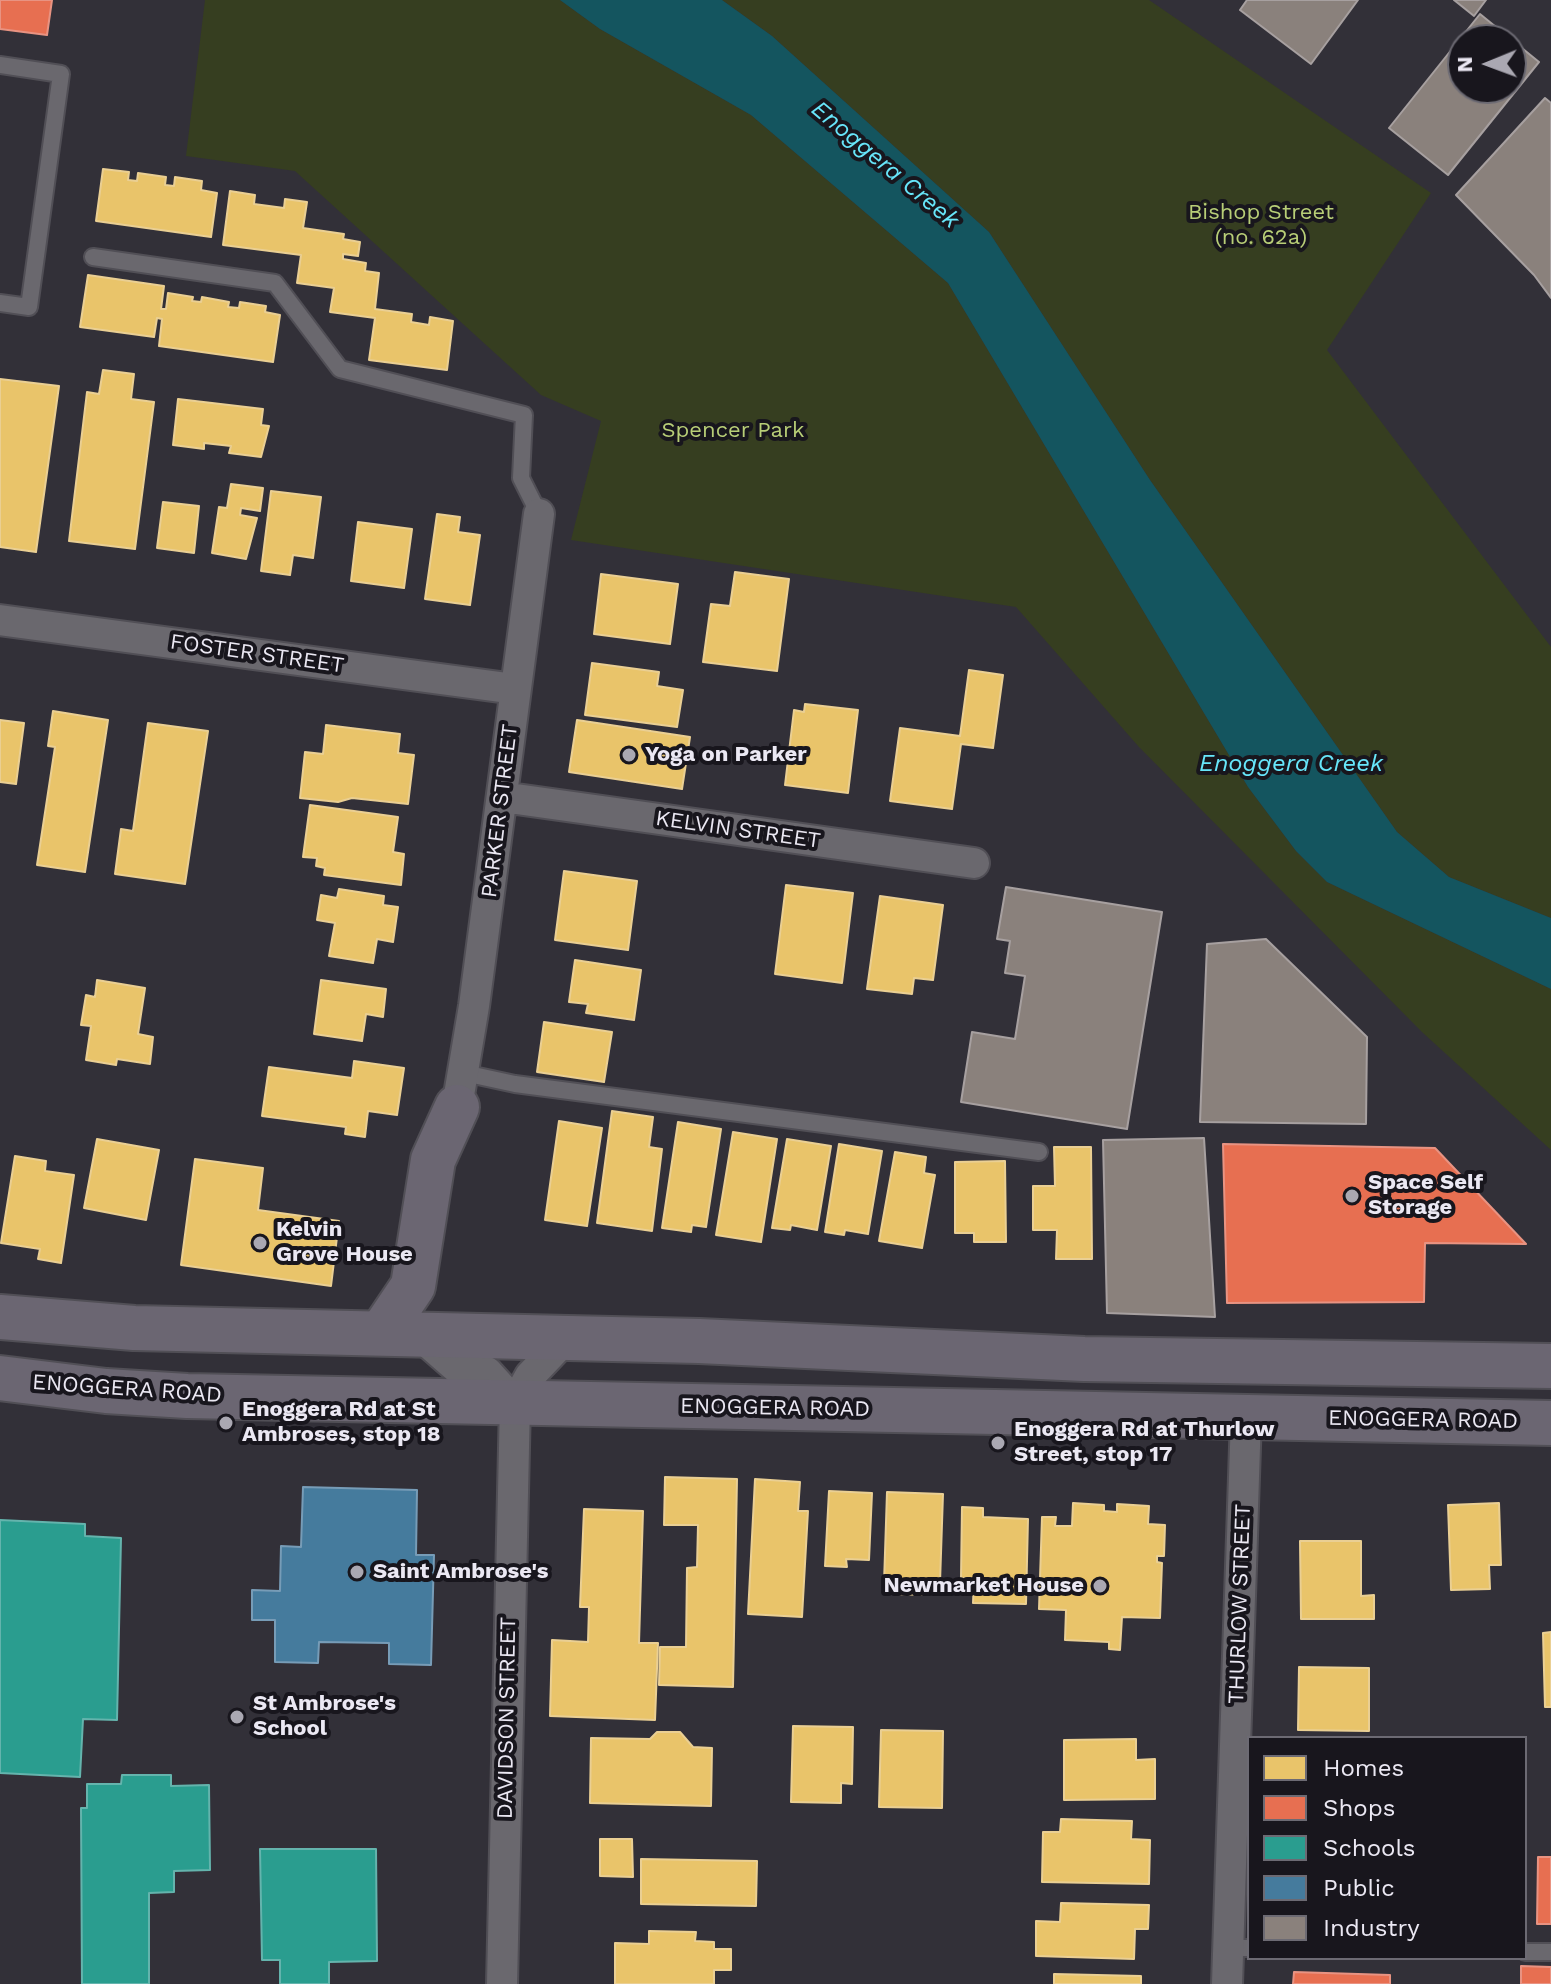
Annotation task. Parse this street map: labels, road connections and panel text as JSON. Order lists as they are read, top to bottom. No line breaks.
{"streets":{"main road":["ENOGGERA ROAD"],"street":["FOSTER STREET","PARKER STREET","KELVIN STREET","THURLOW STREET","DAVIDSON STREET"]},"crossings":[["FOSTER STREET","PARKER STREET"],["PARKER STREET","KELVIN STREET"],["ENOGGERA ROAD","THURLOW STREET"],["ENOGGERA ROAD","DAVIDSON STREET"]],"water":["Enoggera Creek"],"parks":["Bishop Street (no. 62a)","Spencer Park"],"places":["Yoga on Parker","Space Self Storage","Kelvin Grove House","Enoggera Rd at St Ambroses, stop 18","Enoggera Rd at Thurlow Street, stop 17","Saint Ambrose's","Newmarket House","St Ambrose's School"],"legend":["Homes","Shops","Schools","Public","Industry"],"north":"left"}
